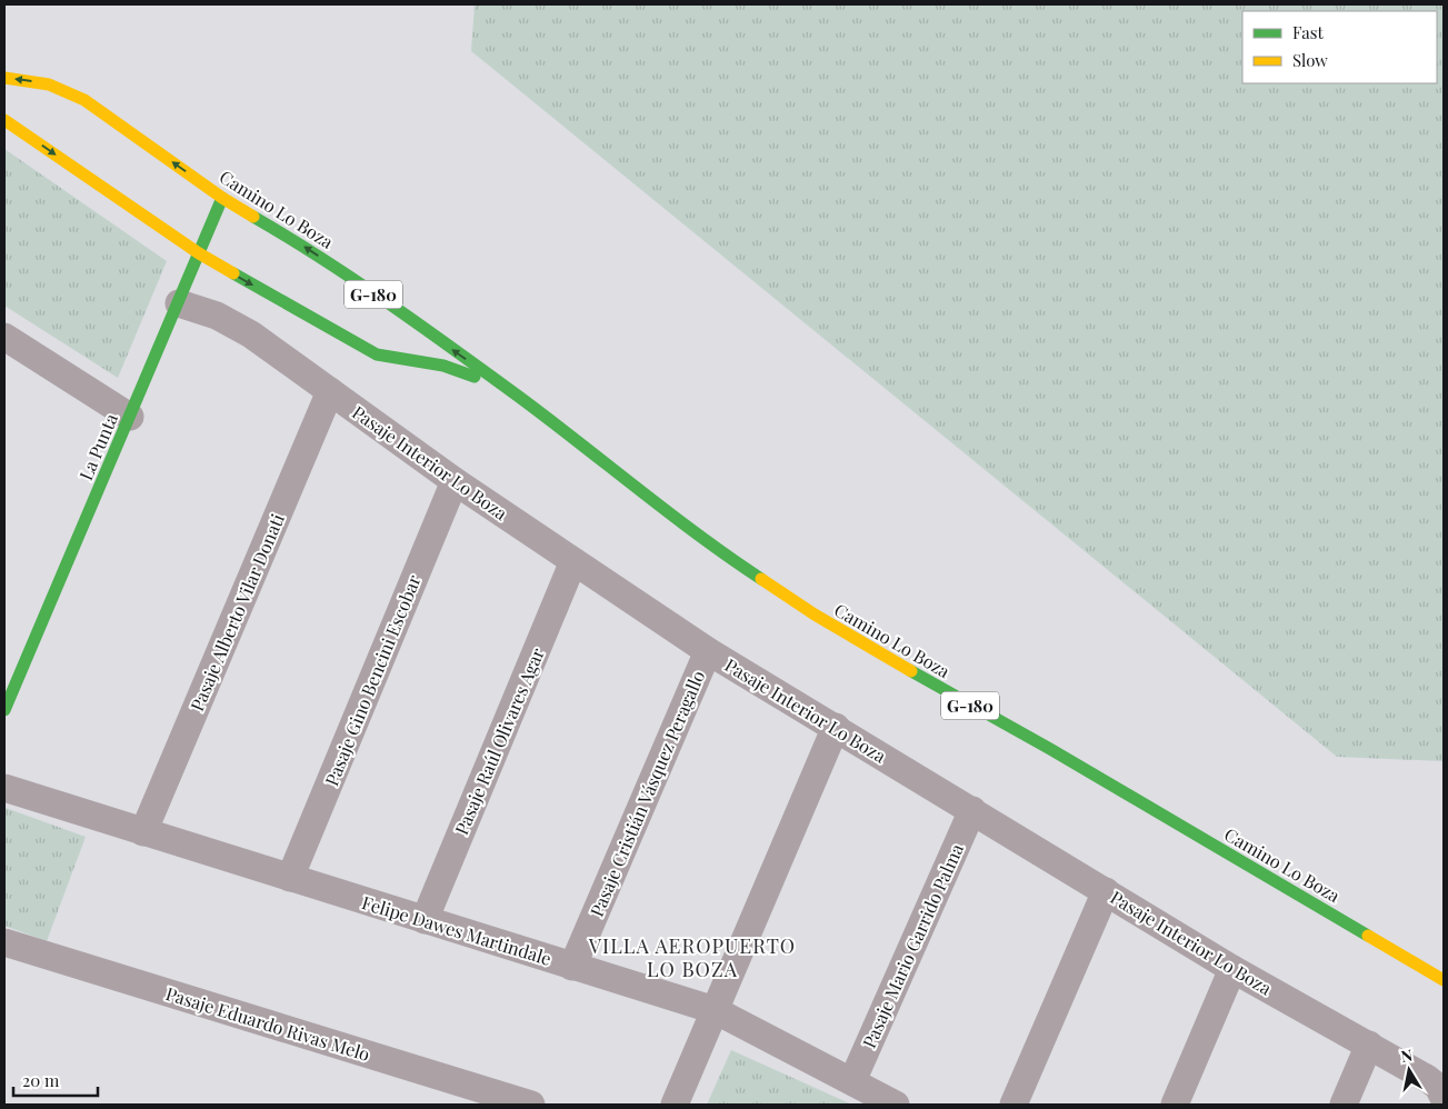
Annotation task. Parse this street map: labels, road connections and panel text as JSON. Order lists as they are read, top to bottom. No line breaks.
{"streets":{"main road":["Camino Lo Boza","G-180","La Punta"],"street":["Pasaje Interior Lo Boza","Pasaje Alberto Vilar Donati","Pasaje Gino Bencini Escobar","Pasaje Raúl Olivares Agar","Pasaje Cristián Vásquez Peragallo","Felipe Dawes Martindale","Pasaje Mario Garrido Palma","Pasaje Eduardo Rivas Melo"]},"crossings":[["Camino Lo Boza","La Punta"],["La Punta","Pasaje Interior Lo Boza"],["Pasaje Interior Lo Boza","Pasaje Alberto Vilar Donati"],["Pasaje Interior Lo Boza","Pasaje Gino Bencini Escobar"],["Pasaje Interior Lo Boza","Pasaje Raúl Olivares Agar"],["Pasaje Interior Lo Boza","Pasaje Cristián Vásquez Peragallo"],["Pasaje Interior Lo Boza","Pasaje Mario Garrido Palma"],["Pasaje Alberto Vilar Donati","Felipe Dawes Martindale"],["Pasaje Gino Bencini Escobar","Felipe Dawes Martindale"],["Pasaje Raúl Olivares Agar","Felipe Dawes Martindale"],["Pasaje Cristián Vásquez Peragallo","Felipe Dawes Martindale"],["Felipe Dawes Martindale","Pasaje Mario Garrido Palma"]],"districts":["VILLA AEROPUERTO LO BOZA"],"legend":["Fast","Slow"],"scale_bar":"20 m","north":"top"}
